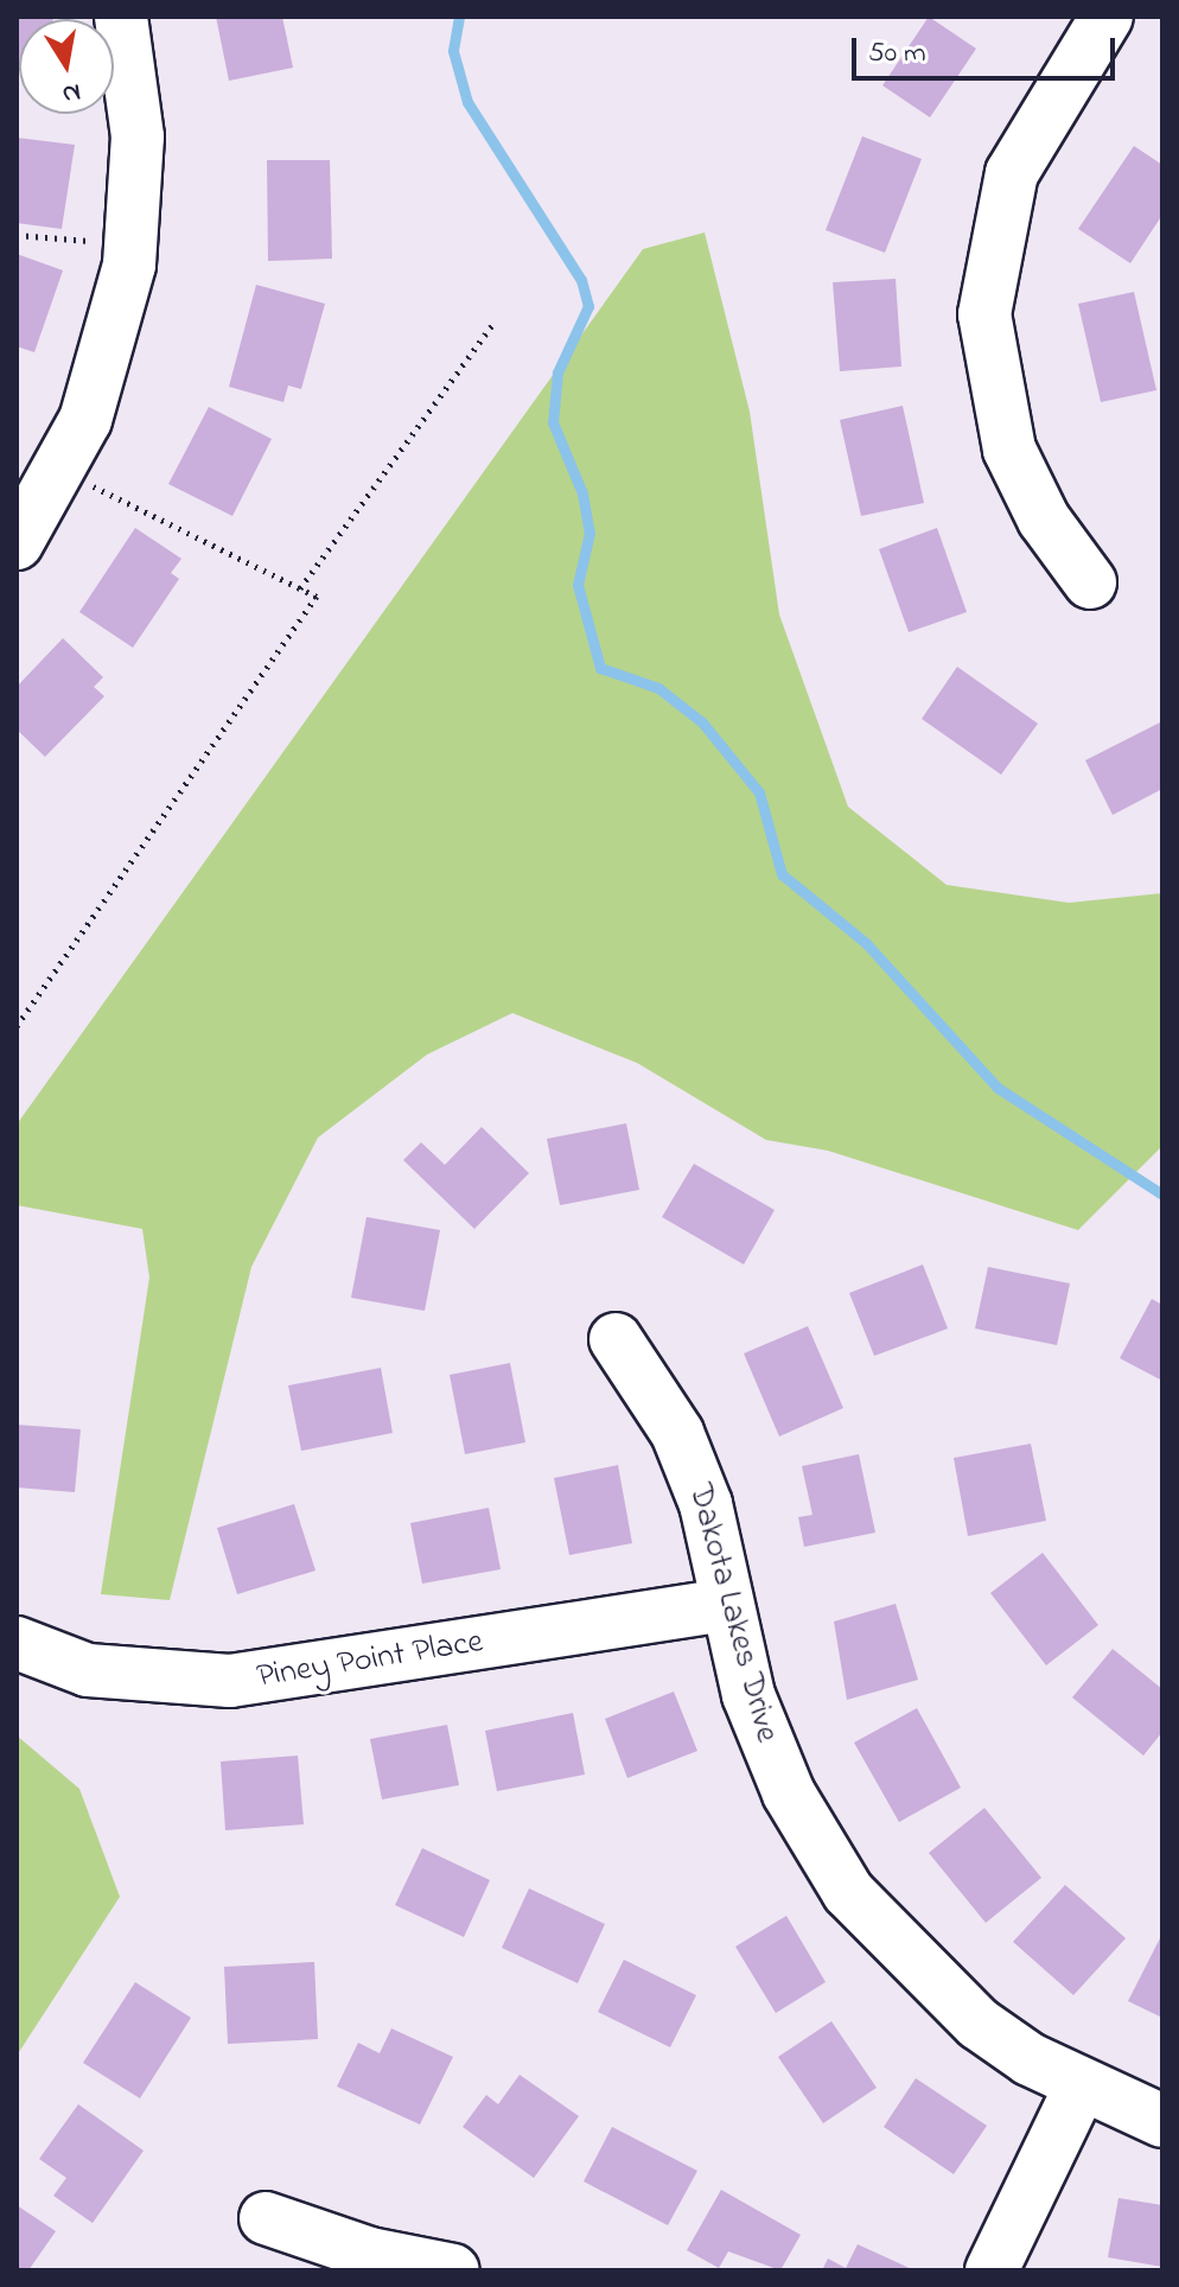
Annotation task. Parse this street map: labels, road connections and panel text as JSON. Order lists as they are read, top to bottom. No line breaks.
{"streets":{"street":["Dakota Lakes Drive","Piney Point Place"]},"crossings":[["Dakota Lakes Drive","Piney Point Place"]],"scale_bar":"50 m","north":"bottom"}
